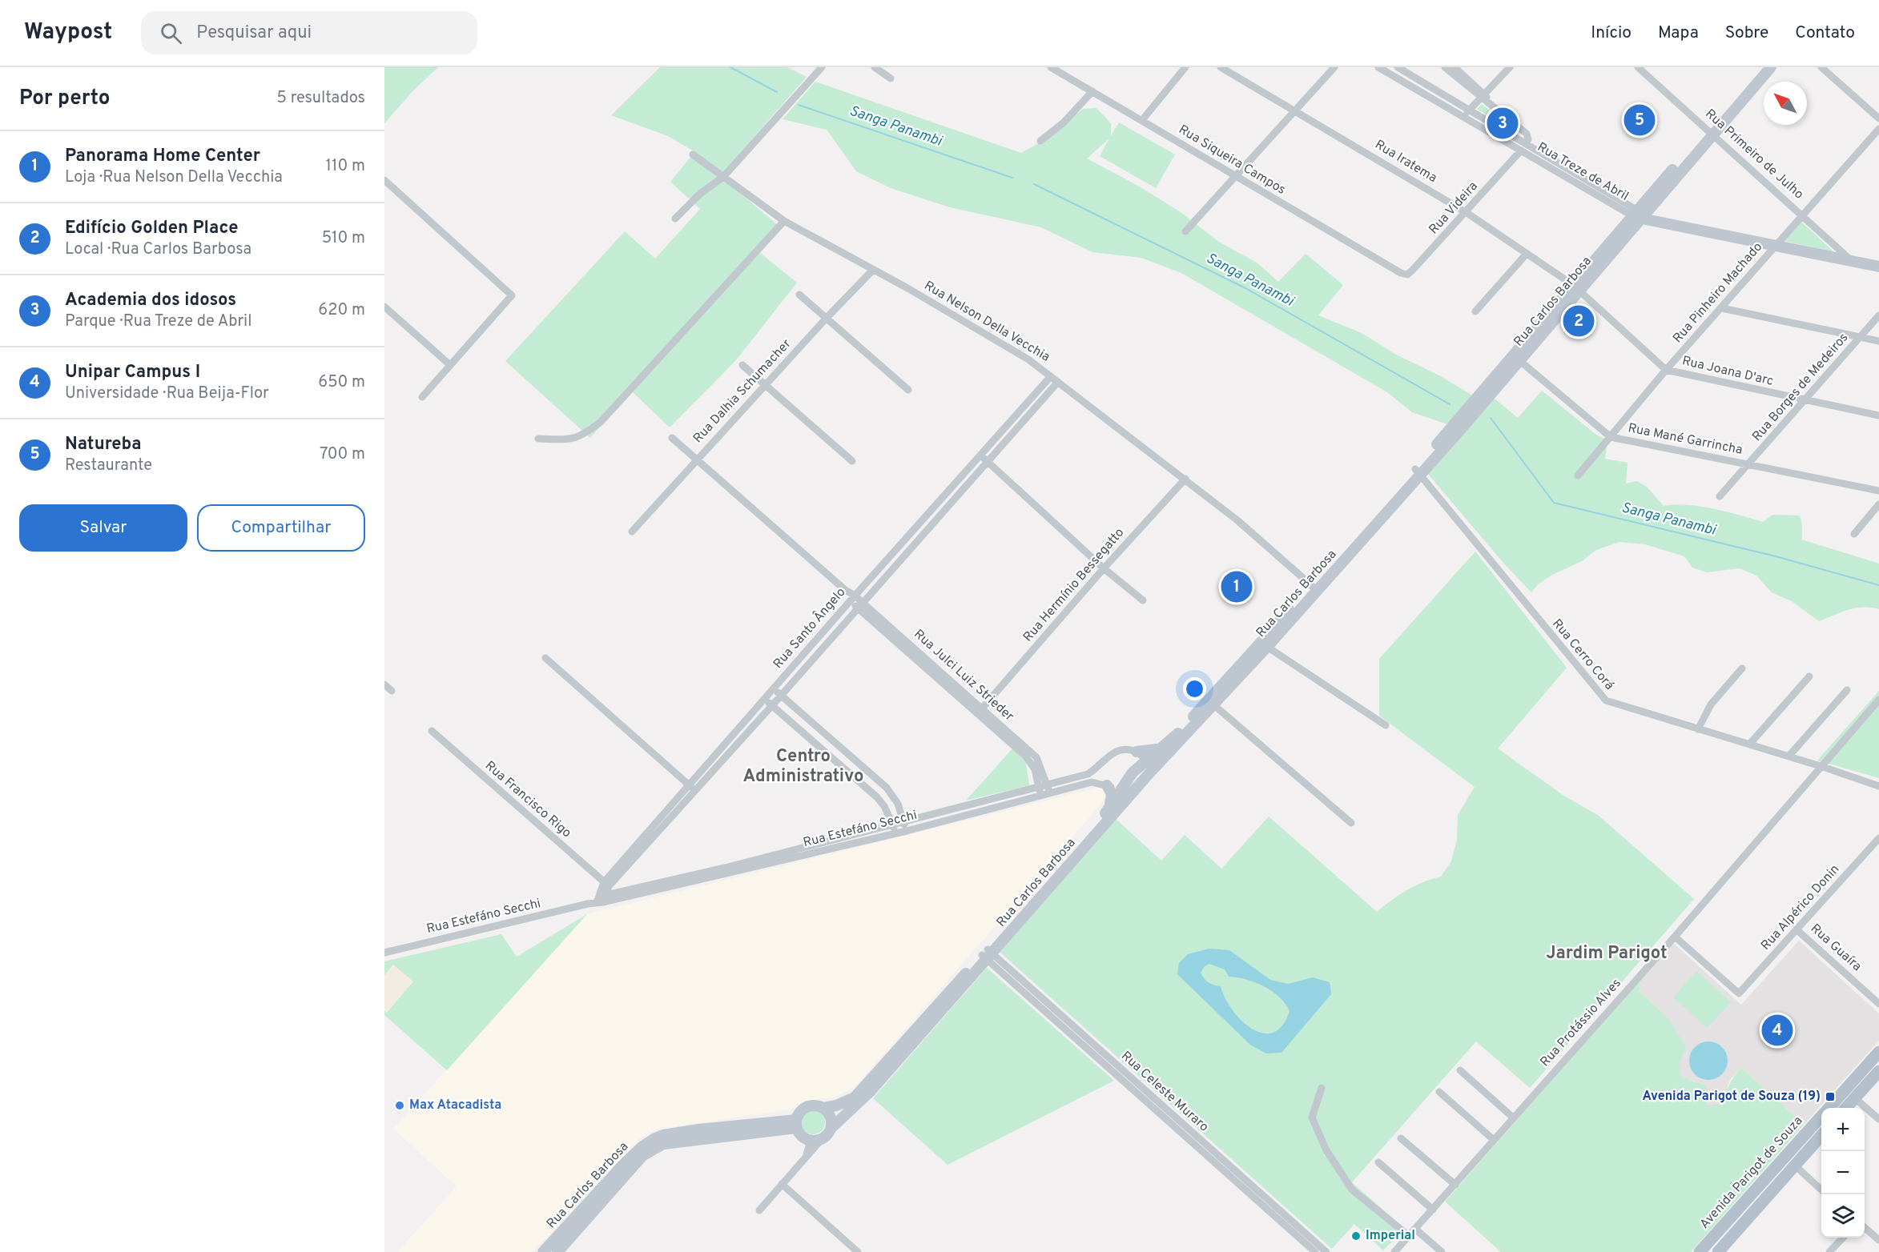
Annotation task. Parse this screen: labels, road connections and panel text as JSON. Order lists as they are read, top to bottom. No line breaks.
{"streets":{"main road":["Avenida Parigot de Souza"],"street":["Rua Primeiro de Julho","Rua Siqueira Campos","Rua Iratema","Rua Treze de Abril","Rua Videira","Rua Pinheiro Machado","Rua Carlos Barbosa","Rua Nelson Della Vecchia","Rua Joana D'arc","Rua Borges de Medeiros","Rua Dalhia Schumacher","Rua Mané Garrincha","Rua Hermínio Bessegatto","Rua Santo Ângelo","Rua Cerro Corá","Rua Julci Luiz Strieder","Rua Francisco Rigo","Rua Estefáno Secchi","Rua Alpérico Donin","Rua Guaíra","Rua Protássio Alves","Rua Celeste Muraro"]},"crossings":[["Rua Primeiro de Julho","Rua Treze de Abril"],["Rua Primeiro de Julho","Rua Pinheiro Machado"],["Rua Primeiro de Julho","Rua Carlos Barbosa"],["Rua Siqueira Campos","Rua Videira"],["Rua Iratema","Rua Videira"],["Rua Iratema","Rua Carlos Barbosa"],["Rua Iratema","Rua Joana D'arc"],["Rua Treze de Abril","Rua Videira"],["Rua Treze de Abril","Rua Pinheiro Machado"],["Rua Treze de Abril","Rua Carlos Barbosa"],["Rua Pinheiro Machado","Rua Joana D'arc"],["Rua Pinheiro Machado","Rua Mané Garrincha"],["Rua Carlos Barbosa","Rua Nelson Della Vecchia"],["Rua Carlos Barbosa","Rua Joana D'arc"],["Rua Carlos Barbosa","Rua Mané Garrincha"],["Rua Carlos Barbosa","Rua Cerro Corá"],["Rua Carlos Barbosa","Rua Estefáno Secchi"],["Rua Carlos Barbosa","Rua Celeste Muraro"],["Rua Nelson Della Vecchia","Rua Dalhia Schumacher"],["Rua Nelson Della Vecchia","Rua Hermínio Bessegatto"],["Rua Nelson Della Vecchia","Rua Santo Ângelo"],["Rua Joana D'arc","Rua Borges de Medeiros"],["Rua Borges de Medeiros","Rua Mané Garrincha"],["Rua Dalhia Schumacher","Rua Julci Luiz Strieder"],["Rua Hermínio Bessegatto","Rua Julci Luiz Strieder"],["Rua Santo Ângelo","Rua Julci Luiz Strieder"],["Rua Santo Ângelo","Rua Francisco Rigo"],["Rua Santo Ângelo","Rua Estefáno Secchi"],["Rua Cerro Corá","Rua Protássio Alves"],["Rua Julci Luiz Strieder","Rua Estefáno Secchi"],["Rua Alpérico Donin","Rua Guaíra"],["Rua Alpérico Donin","Rua Protássio Alves"]],"districts":["Centro Administrativo","Jardim Parigot"],"water":["Sanga Panambi"],"places":{"transit":["Avenida Parigot de Souza (19)"],"other":["Max Atacadista","Imperial"]},"north":"top left","page":{"header":"Waypost","search":"Pesquisar aqui","nav":["Início","Mapa","Sobre","Contato"],"heading":["Por perto","5 resultados"],"pins":["5","3","2","1","4"],"list":[{"mark":"1","name":"Panorama Home Center","note":"Loja · Rua Nelson Della Vecchia","value":"110 m"},{"mark":"2","name":"Edifício Golden Place","note":"Local · Rua Carlos Barbosa","value":"510 m"},{"mark":"3","name":"Academia dos idosos","note":"Parque · Rua Treze de Abril","value":"620 m"},{"mark":"4","name":"Unipar Campus I","note":"Universidade · Rua Beija-Flor","value":"650 m"},{"mark":"5","name":"Natureba","note":"Restaurante","value":"700 m"}],"buttons":["Salvar","Compartilhar"],"map_buttons":["+","−"]}}
